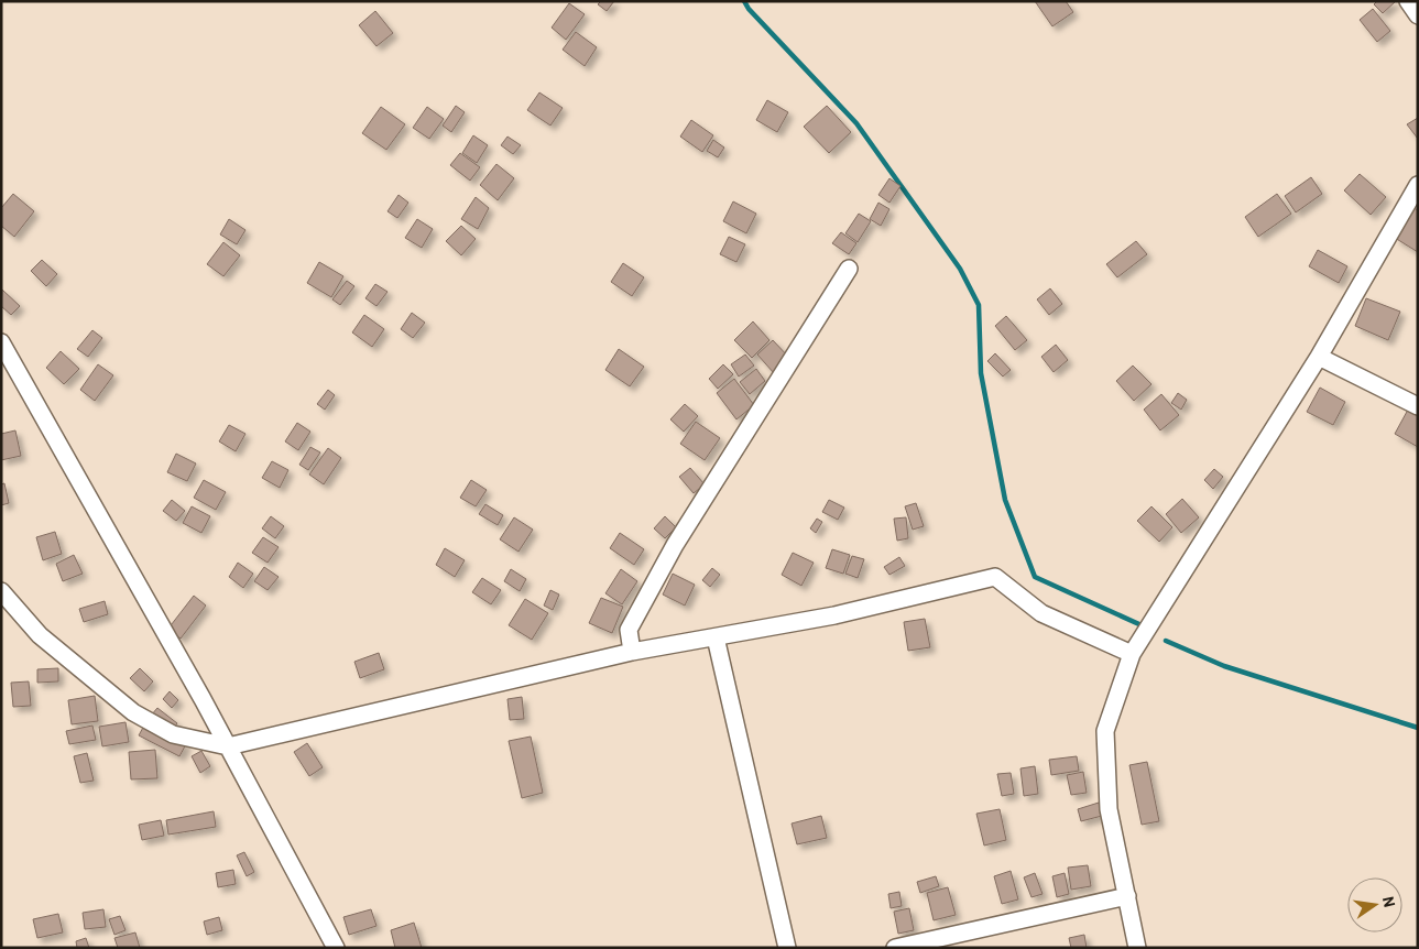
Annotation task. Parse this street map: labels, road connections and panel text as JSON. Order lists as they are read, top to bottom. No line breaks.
{"north":"right"}
